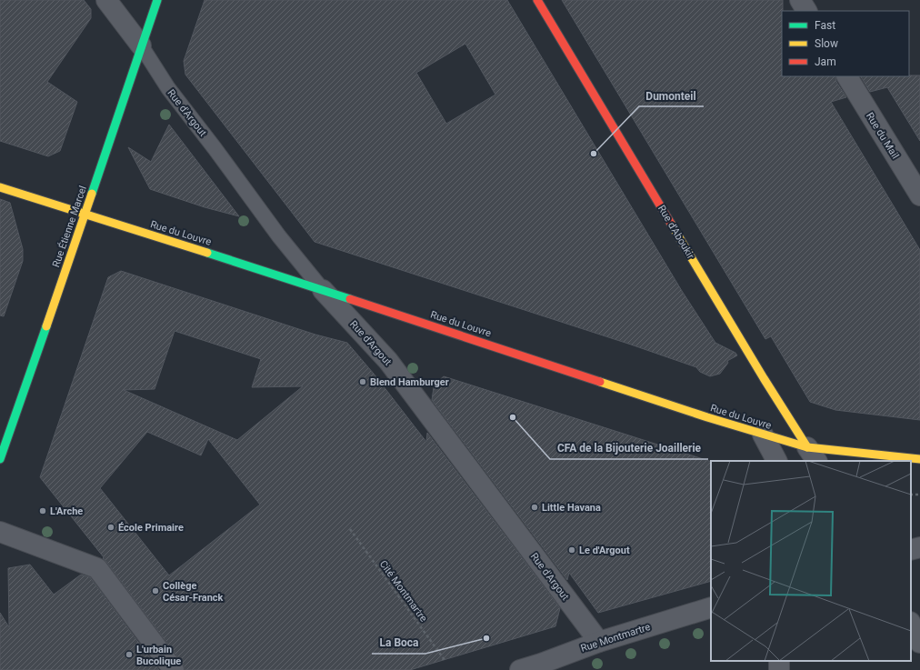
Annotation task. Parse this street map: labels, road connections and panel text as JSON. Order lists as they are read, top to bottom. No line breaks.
{"streets":{"street":["Rue d'Argout","Rue du Mail","Rue Étienne Marcel","Rue d'Aboukir","Rue du Louvre","Rue Montmartre"],"path":["Cité Montmartre"]},"crossings":[["Rue d'Argout","Rue Étienne Marcel"],["Rue d'Argout","Rue du Louvre"],["Rue d'Argout","Rue Montmartre"],["Rue Étienne Marcel","Rue du Louvre"],["Rue d'Aboukir","Rue du Louvre"]],"places":["Dumonteil","Blend Hamburger","CFA de la Bijouterie Joaillerie","Little Havana","L'Arche","École Primaire","Le d'Argout","Collège César-Franck","La Boca","L'urbain Bucolique"],"legend":["Fast","Slow","Jam"]}
